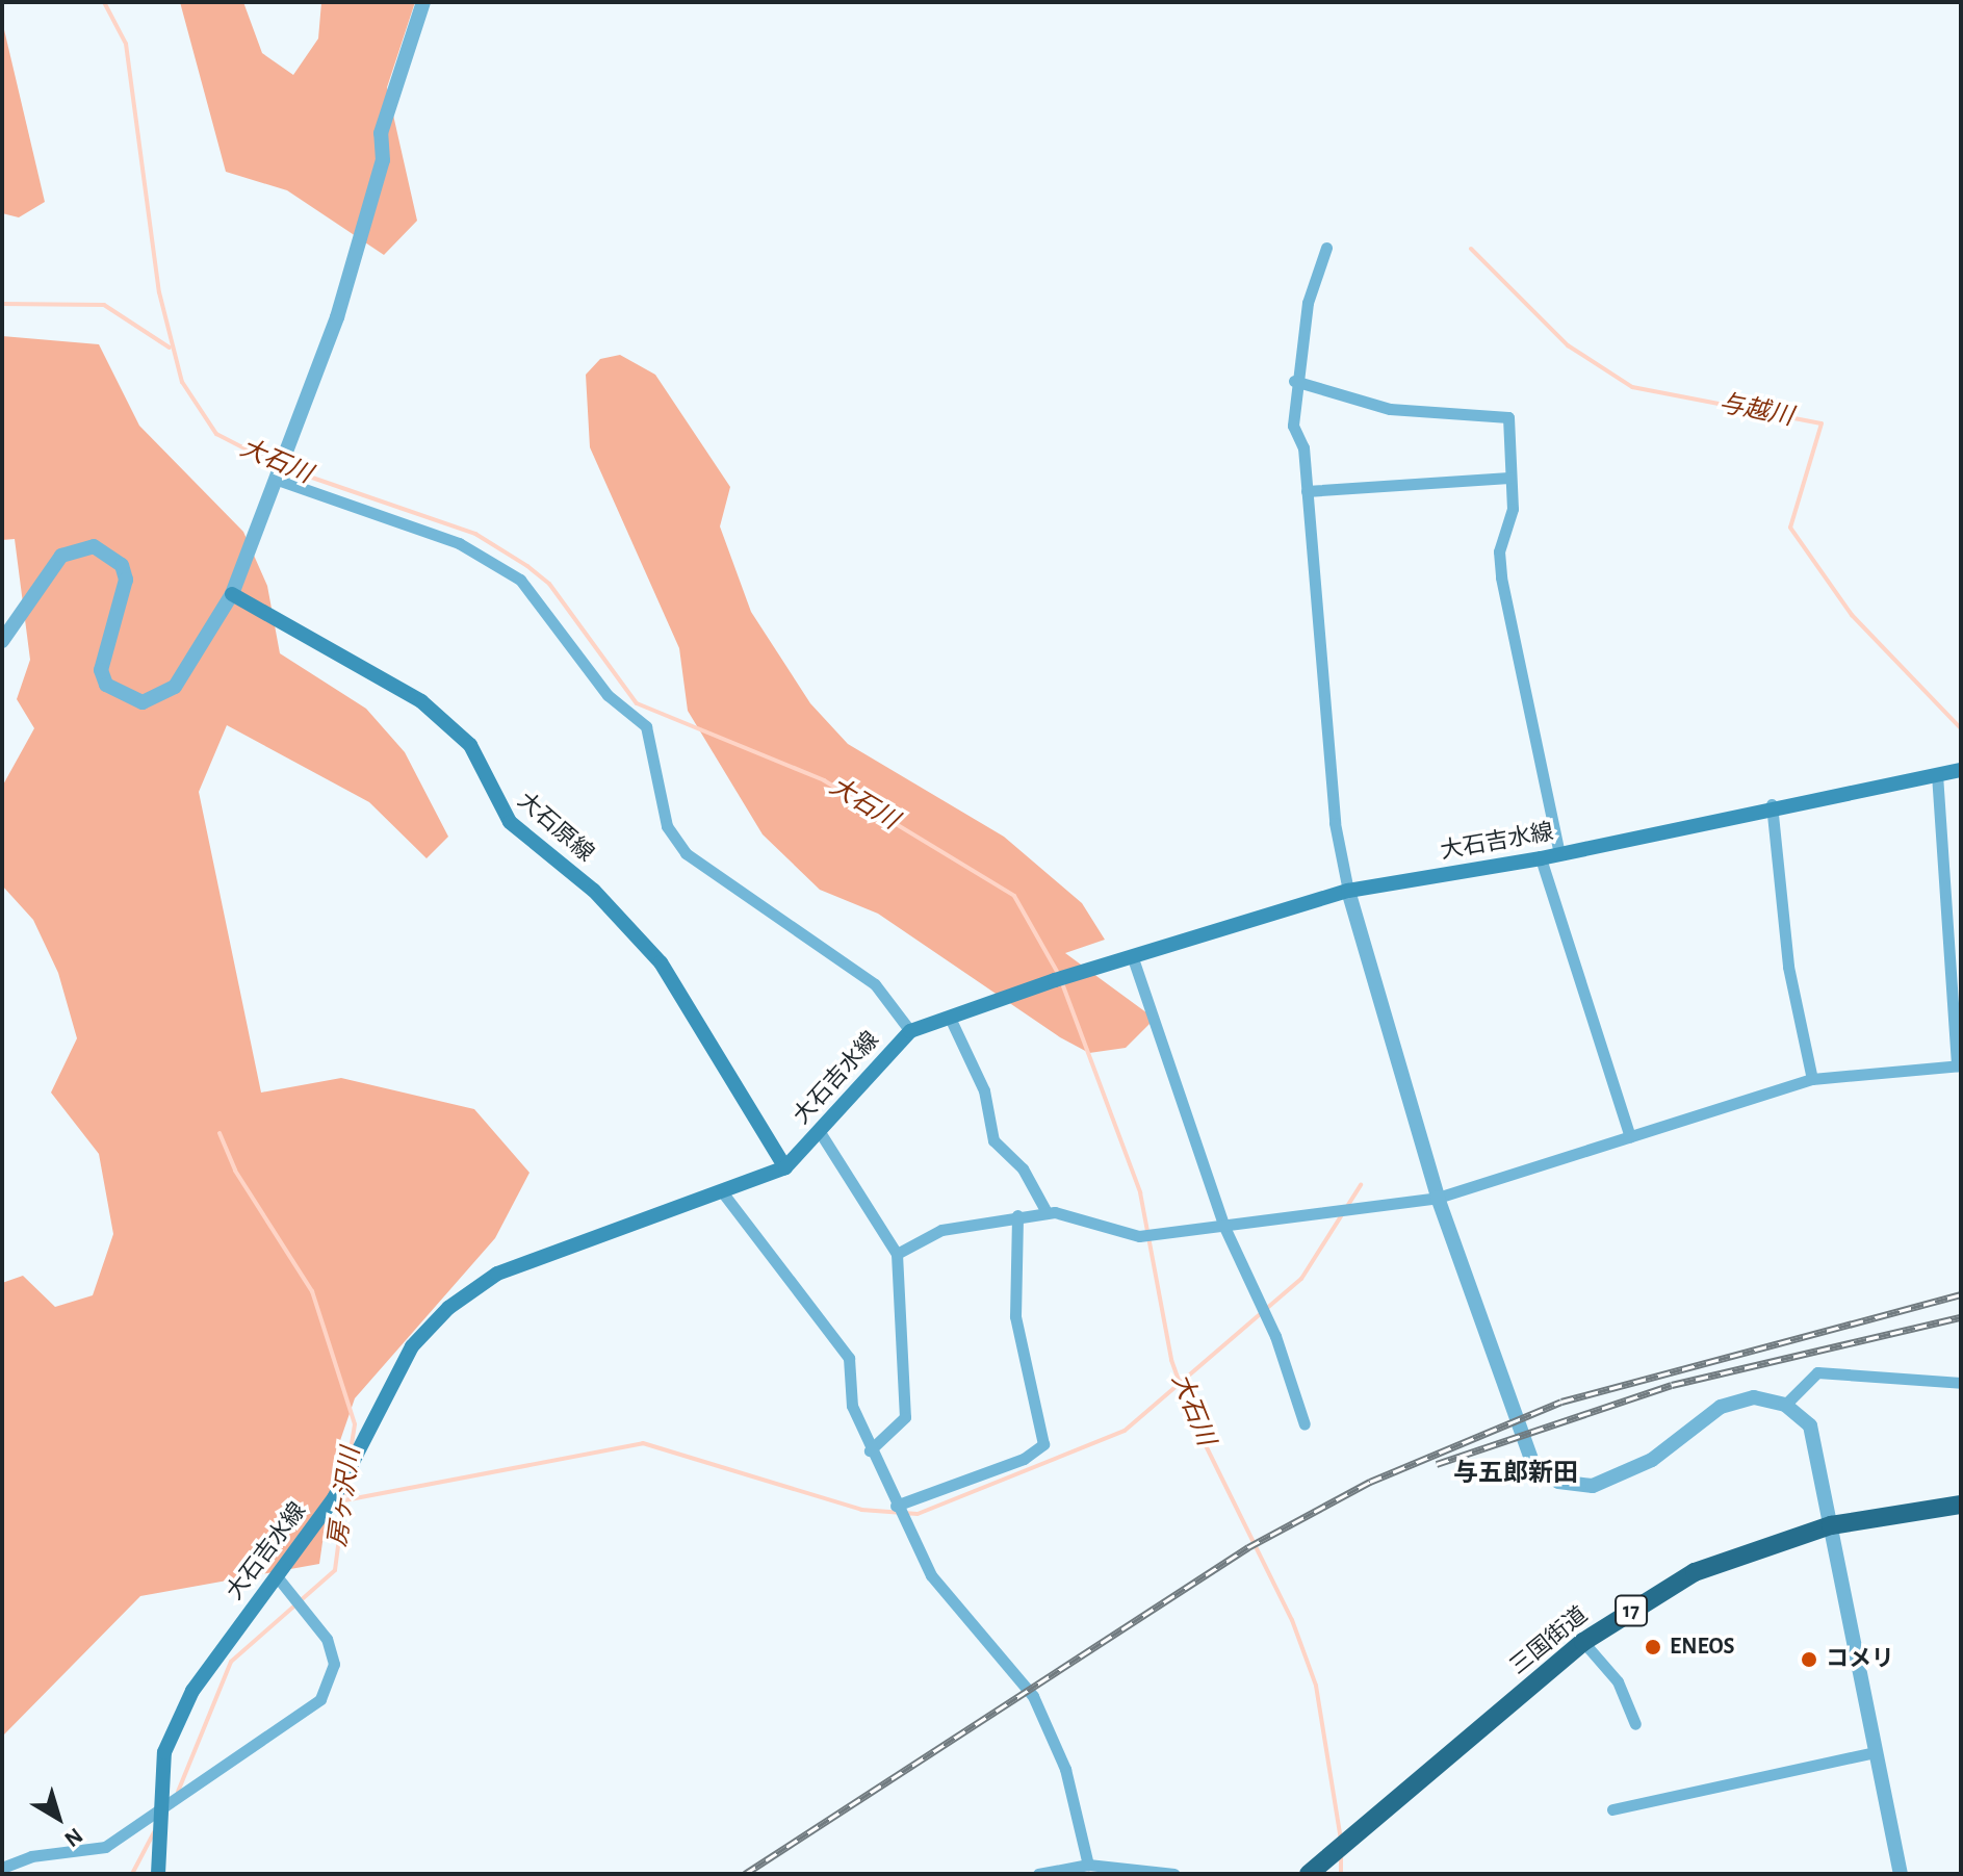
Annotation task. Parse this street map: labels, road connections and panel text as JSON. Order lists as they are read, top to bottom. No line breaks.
{"streets":{"highway":["17","三国街道"],"main road":["大石原線","大石吉水線"]},"crossings":[["大石原線","大石吉水線"]],"districts":["与五郎新田"],"water":["与越川","大石川","房ヶ沢川"],"places":["ENEOS","コメリ"],"north":"bottom right"}
